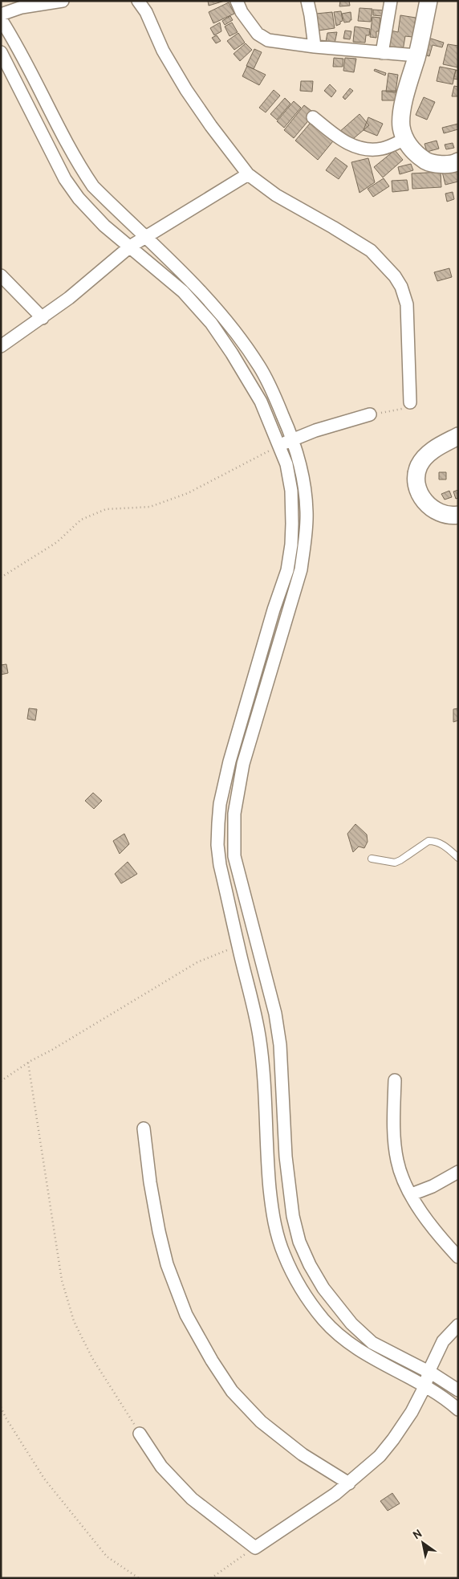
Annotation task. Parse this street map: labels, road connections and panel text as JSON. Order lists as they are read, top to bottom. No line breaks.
{"north":"top left"}
